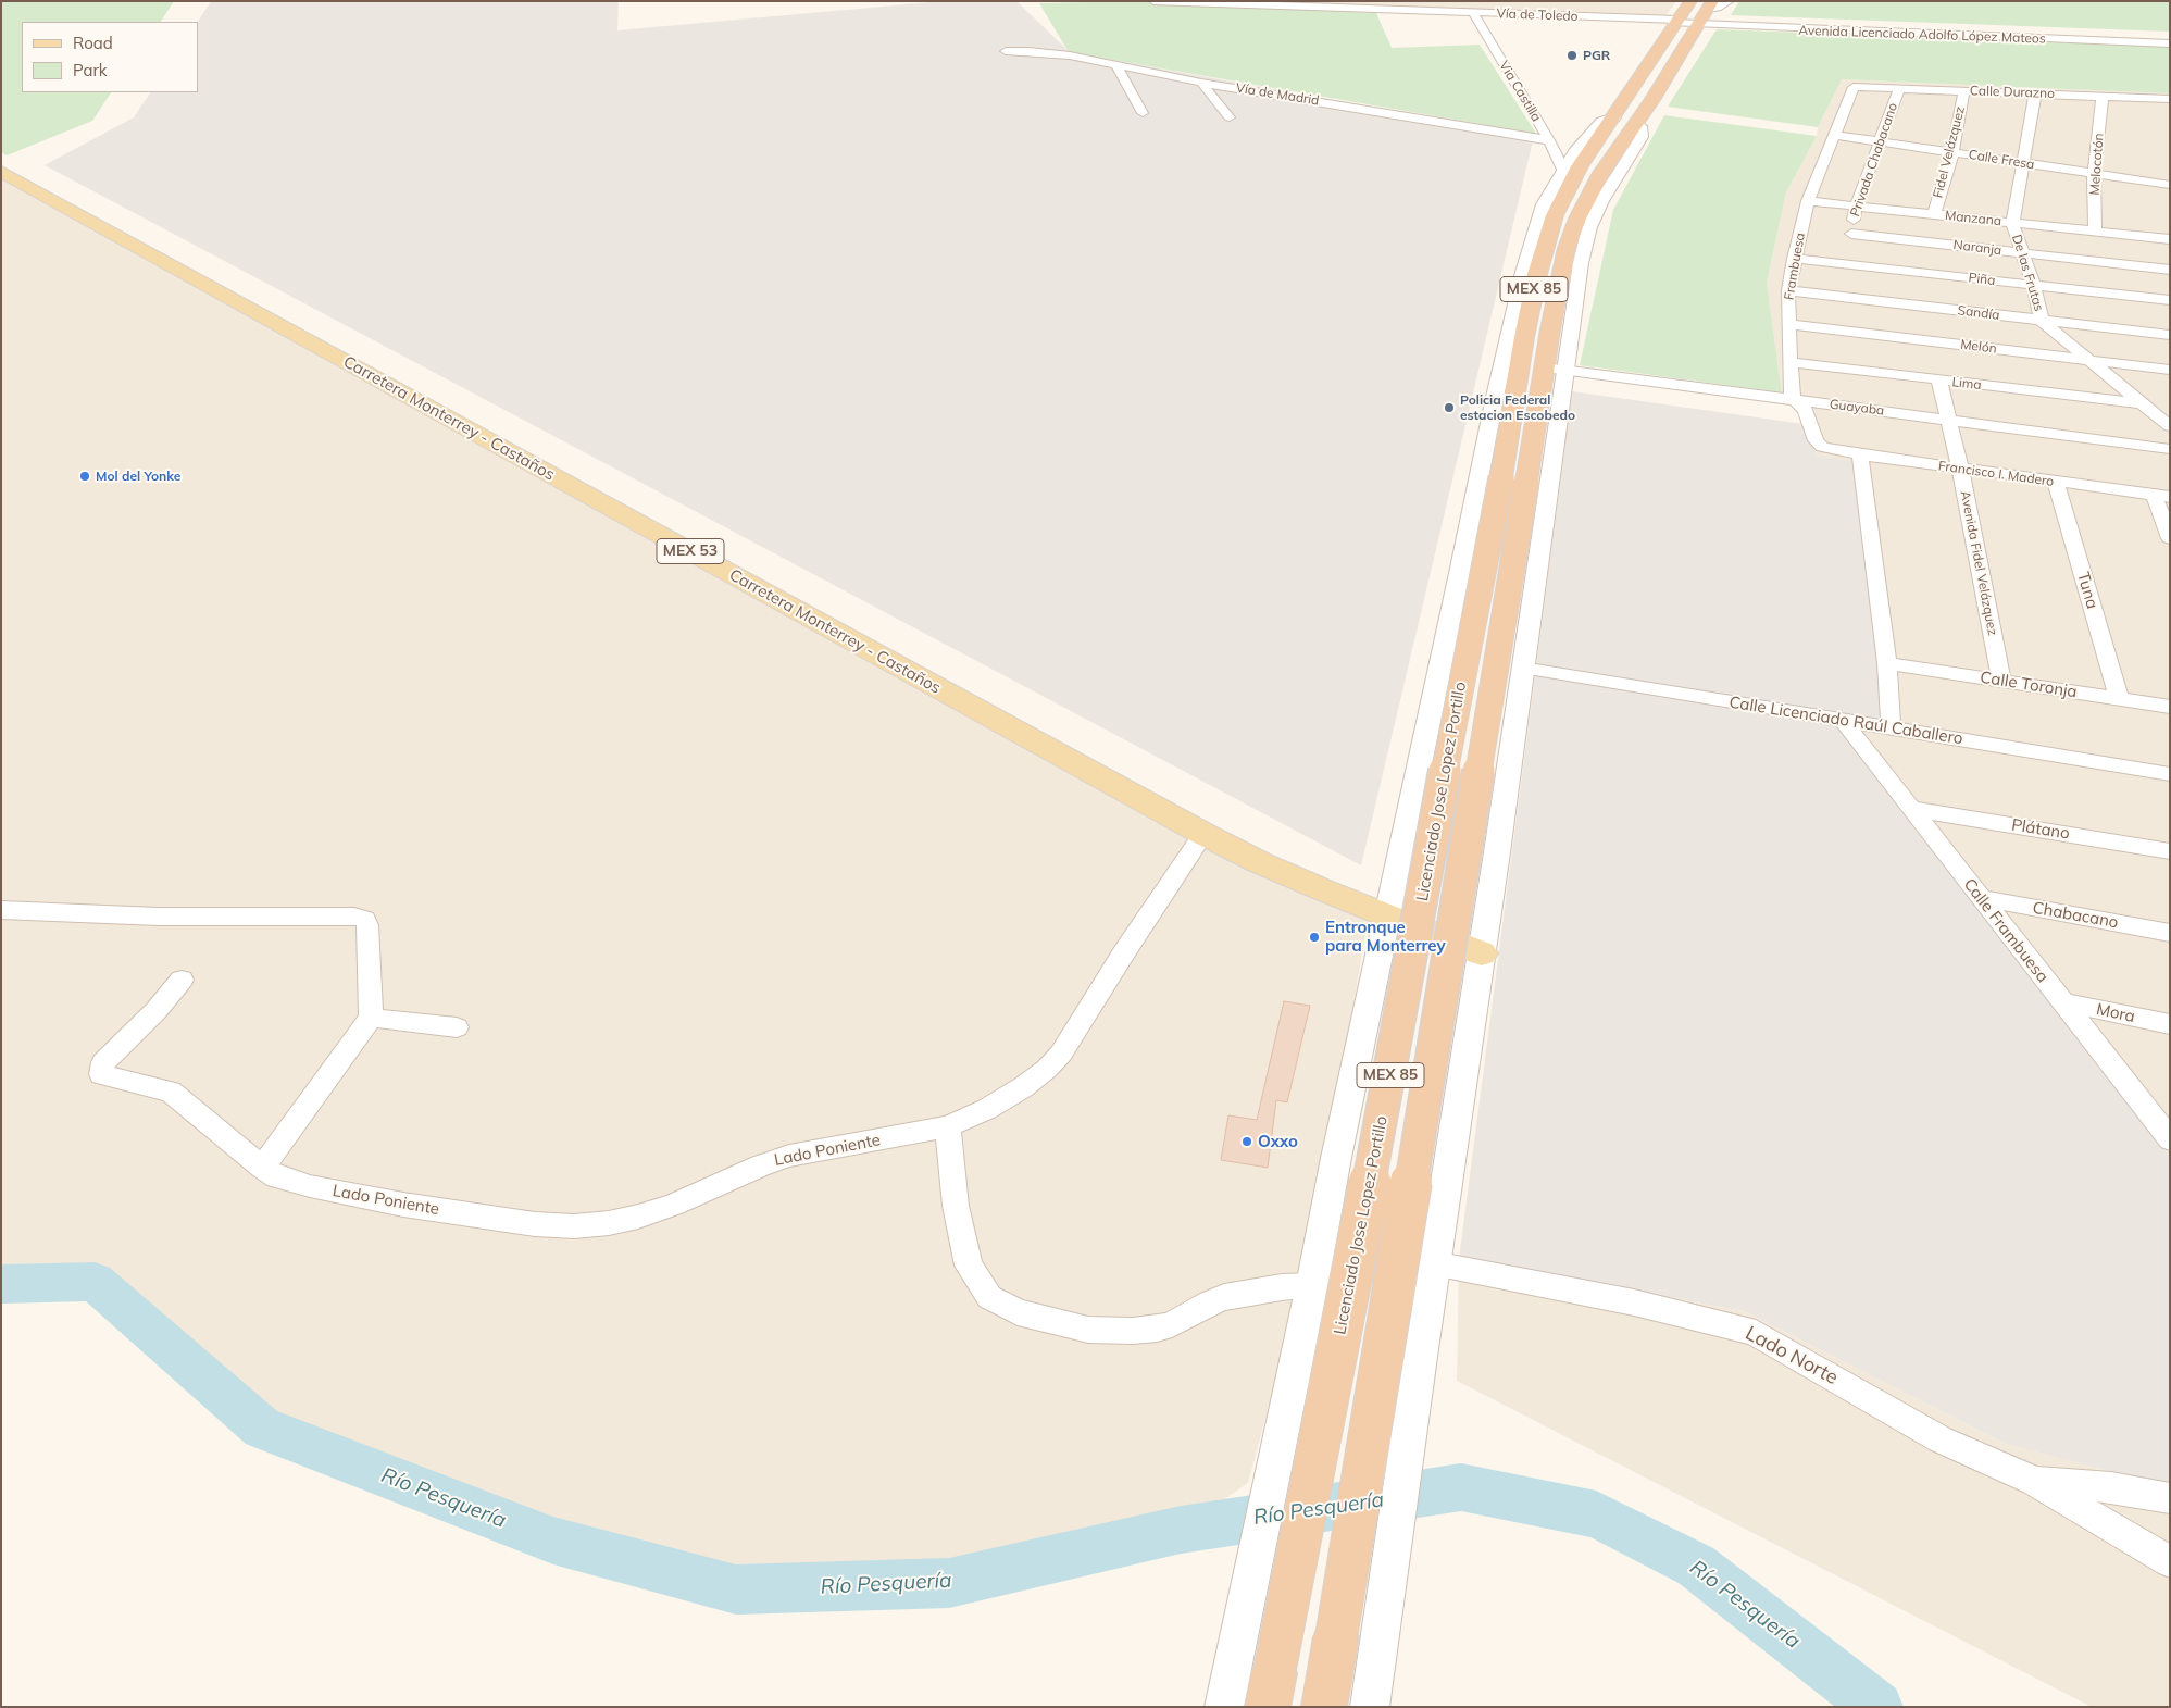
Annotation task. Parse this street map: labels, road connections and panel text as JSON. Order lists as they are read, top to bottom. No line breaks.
{"streets":{"highway":["MEX 85","Licenciado Jose Lopez Portillo"],"main road":["Carretera Monterrey - Castaños","MEX 53"],"street":["Vía de Toledo","Avenida Licenciado Adolfo López Mateos","Via Castilla","Calle Durazno","Vía de Madrid","Fidel Velázquez","Privada Chabacano","Calle Fresa","Melocotón","Manzana","Naranja","Frambuesa","De las Frutas","Piña","Sandía","Melón","Lima","Guayaba","Francisco I. Madero","Avenida Fidel Velázquez","Tuna","Calle Toronja","Calle Licenciado Raúl Caballero","Plátano","Chabacano","Calle Frambuesa","Mora","Lado Poniente","Lado Norte"]},"crossings":[["Vía de Toledo","Avenida Licenciado Adolfo López Mateos"],["Vía de Toledo","Via Castilla"],["Vía de Toledo","Licenciado Jose Lopez Portillo"],["Avenida Licenciado Adolfo López Mateos","Licenciado Jose Lopez Portillo"],["Via Castilla","Vía de Madrid"],["Via Castilla","Licenciado Jose Lopez Portillo"],["Calle Durazno","Fidel Velázquez"],["Calle Durazno","Privada Chabacano"],["Calle Durazno","Melocotón"],["Calle Durazno","Frambuesa"],["Calle Durazno","De las Frutas"],["Fidel Velázquez","Calle Fresa"],["Fidel Velázquez","Manzana"],["Privada Chabacano","Calle Fresa"],["Privada Chabacano","Manzana"],["Privada Chabacano","Naranja"],["Privada Chabacano","Piña"],["Calle Fresa","Melocotón"],["Calle Fresa","Frambuesa"],["Calle Fresa","De las Frutas"],["Melocotón","Manzana"],["Manzana","Frambuesa"],["Manzana","De las Frutas"],["Naranja","De las Frutas"],["Naranja","Piña"],["Frambuesa","Piña"],["Frambuesa","Sandía"],["Frambuesa","Melón"],["Frambuesa","Lima"],["Frambuesa","Guayaba"],["Frambuesa","Francisco I. Madero"],["De las Frutas","Piña"],["De las Frutas","Sandía"],["De las Frutas","Melón"],["De las Frutas","Lima"],["Lima","Avenida Fidel Velázquez"],["Guayaba","Francisco I. Madero"],["Guayaba","Avenida Fidel Velázquez"],["Guayaba","Licenciado Jose Lopez Portillo"],["Carretera Monterrey - Castaños","Licenciado Jose Lopez Portillo"],["Carretera Monterrey - Castaños","Lado Poniente"],["Francisco I. Madero","Avenida Fidel Velázquez"],["Francisco I. Madero","Tuna"],["Avenida Fidel Velázquez","Calle Toronja"],["Tuna","Calle Toronja"],["Calle Licenciado Raúl Caballero","Licenciado Jose Lopez Portillo"],["Calle Licenciado Raúl Caballero","Calle Frambuesa"],["Licenciado Jose Lopez Portillo","Lado Norte"],["Plátano","Calle Frambuesa"],["Chabacano","Calle Frambuesa"],["Calle Frambuesa","Mora"]],"water":["Río Pesquería"],"places":["PGR","Policia Federal estacion Escobedo","Mol del Yonke","Entronque para Monterrey","Oxxo"],"legend":["Road","Park"]}
